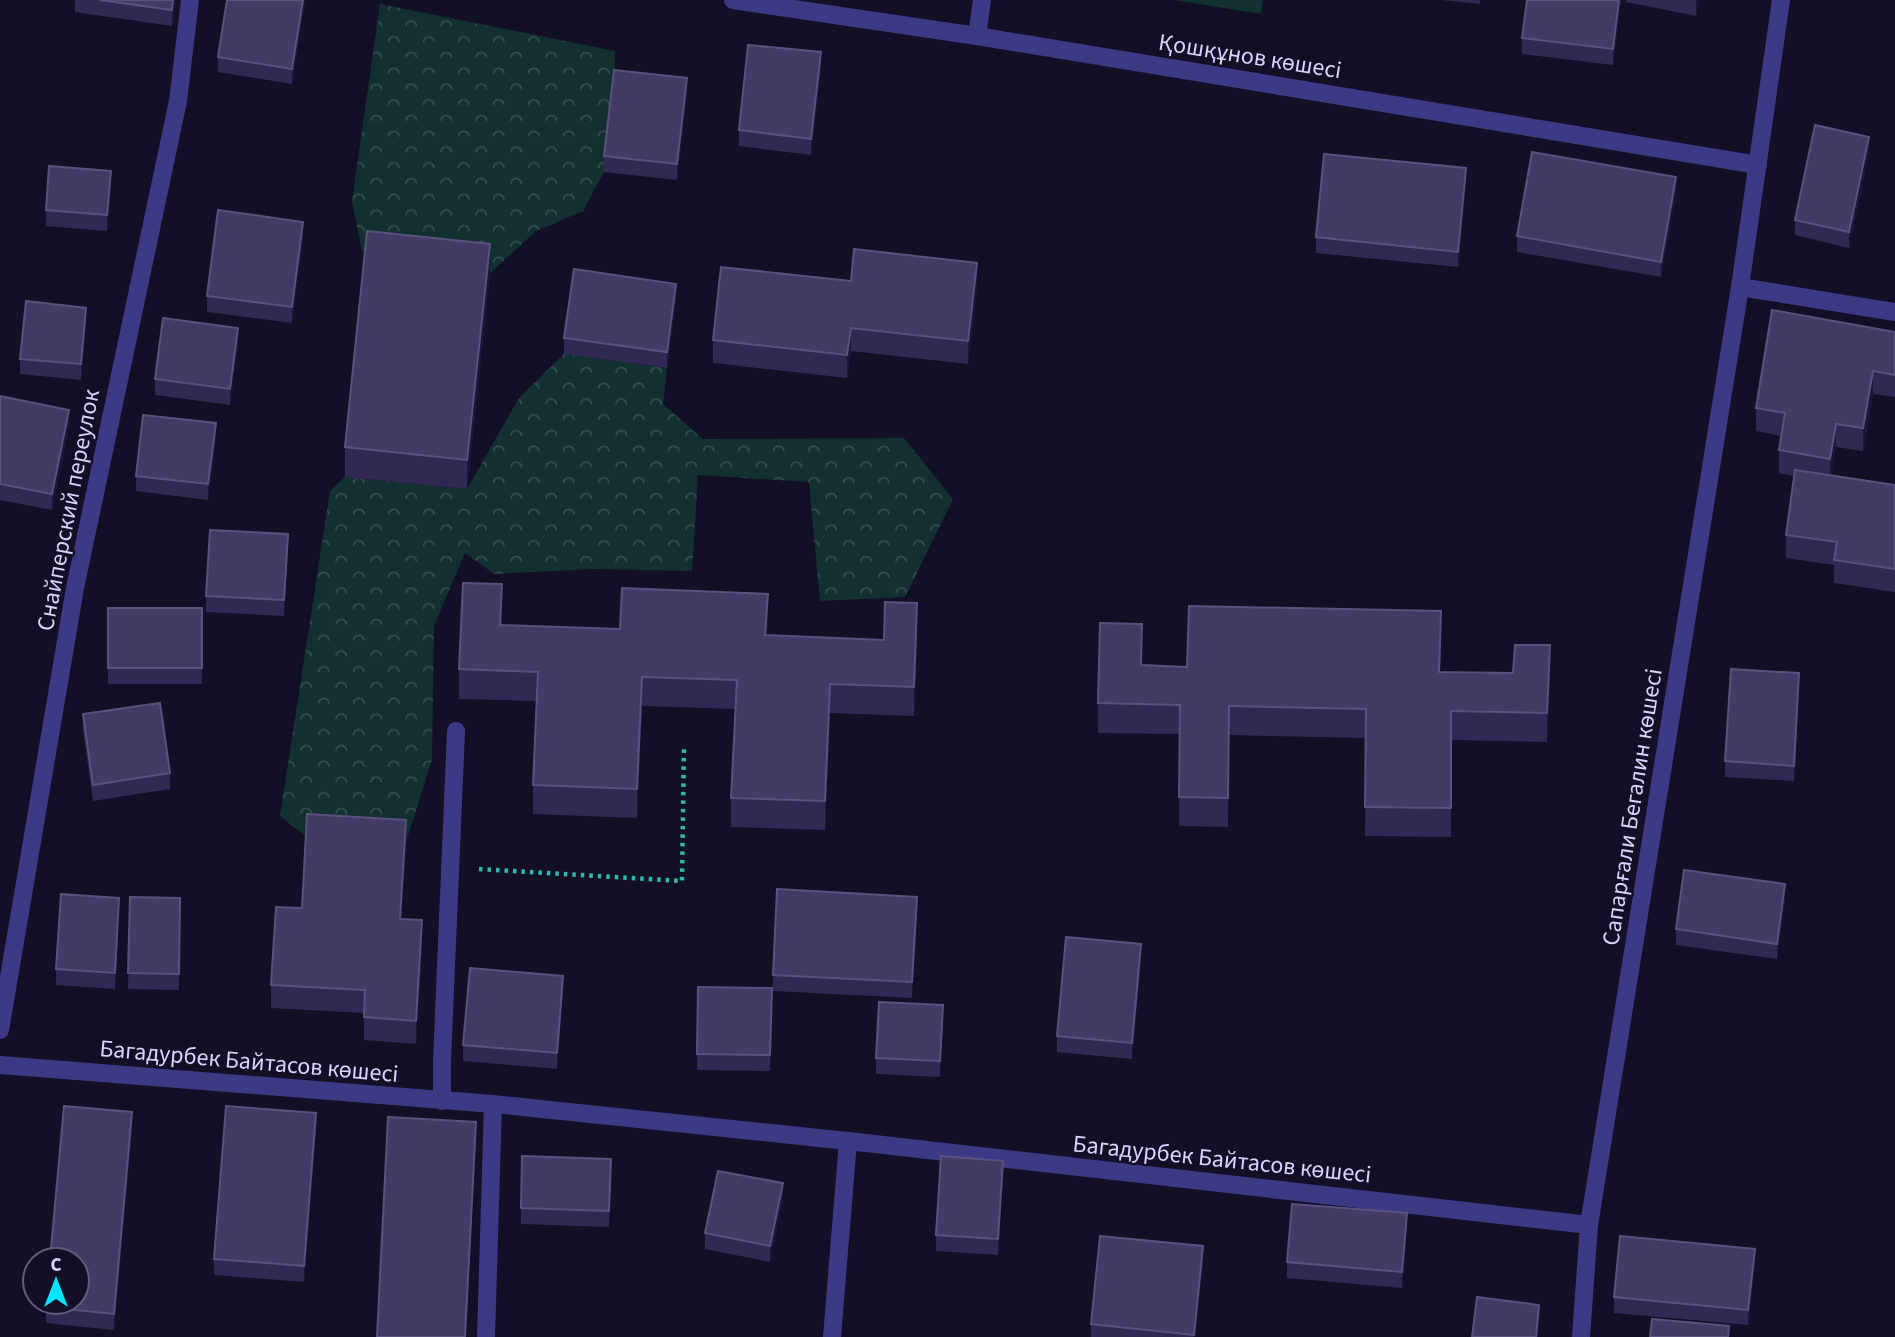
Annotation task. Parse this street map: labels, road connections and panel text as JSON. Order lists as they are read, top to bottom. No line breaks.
{"streets":{"street":["Қошқұнов көшесі","Снайперский переулок","Сапарғали Бегалин көшесі","Багадурбек Байтасов көшесі"]},"crossings":[["Қошқұнов көшесі","Сапарғали Бегалин көшесі"],["Сапарғали Бегалин көшесі","Багадурбек Байтасов көшесі"]],"north":"top"}
